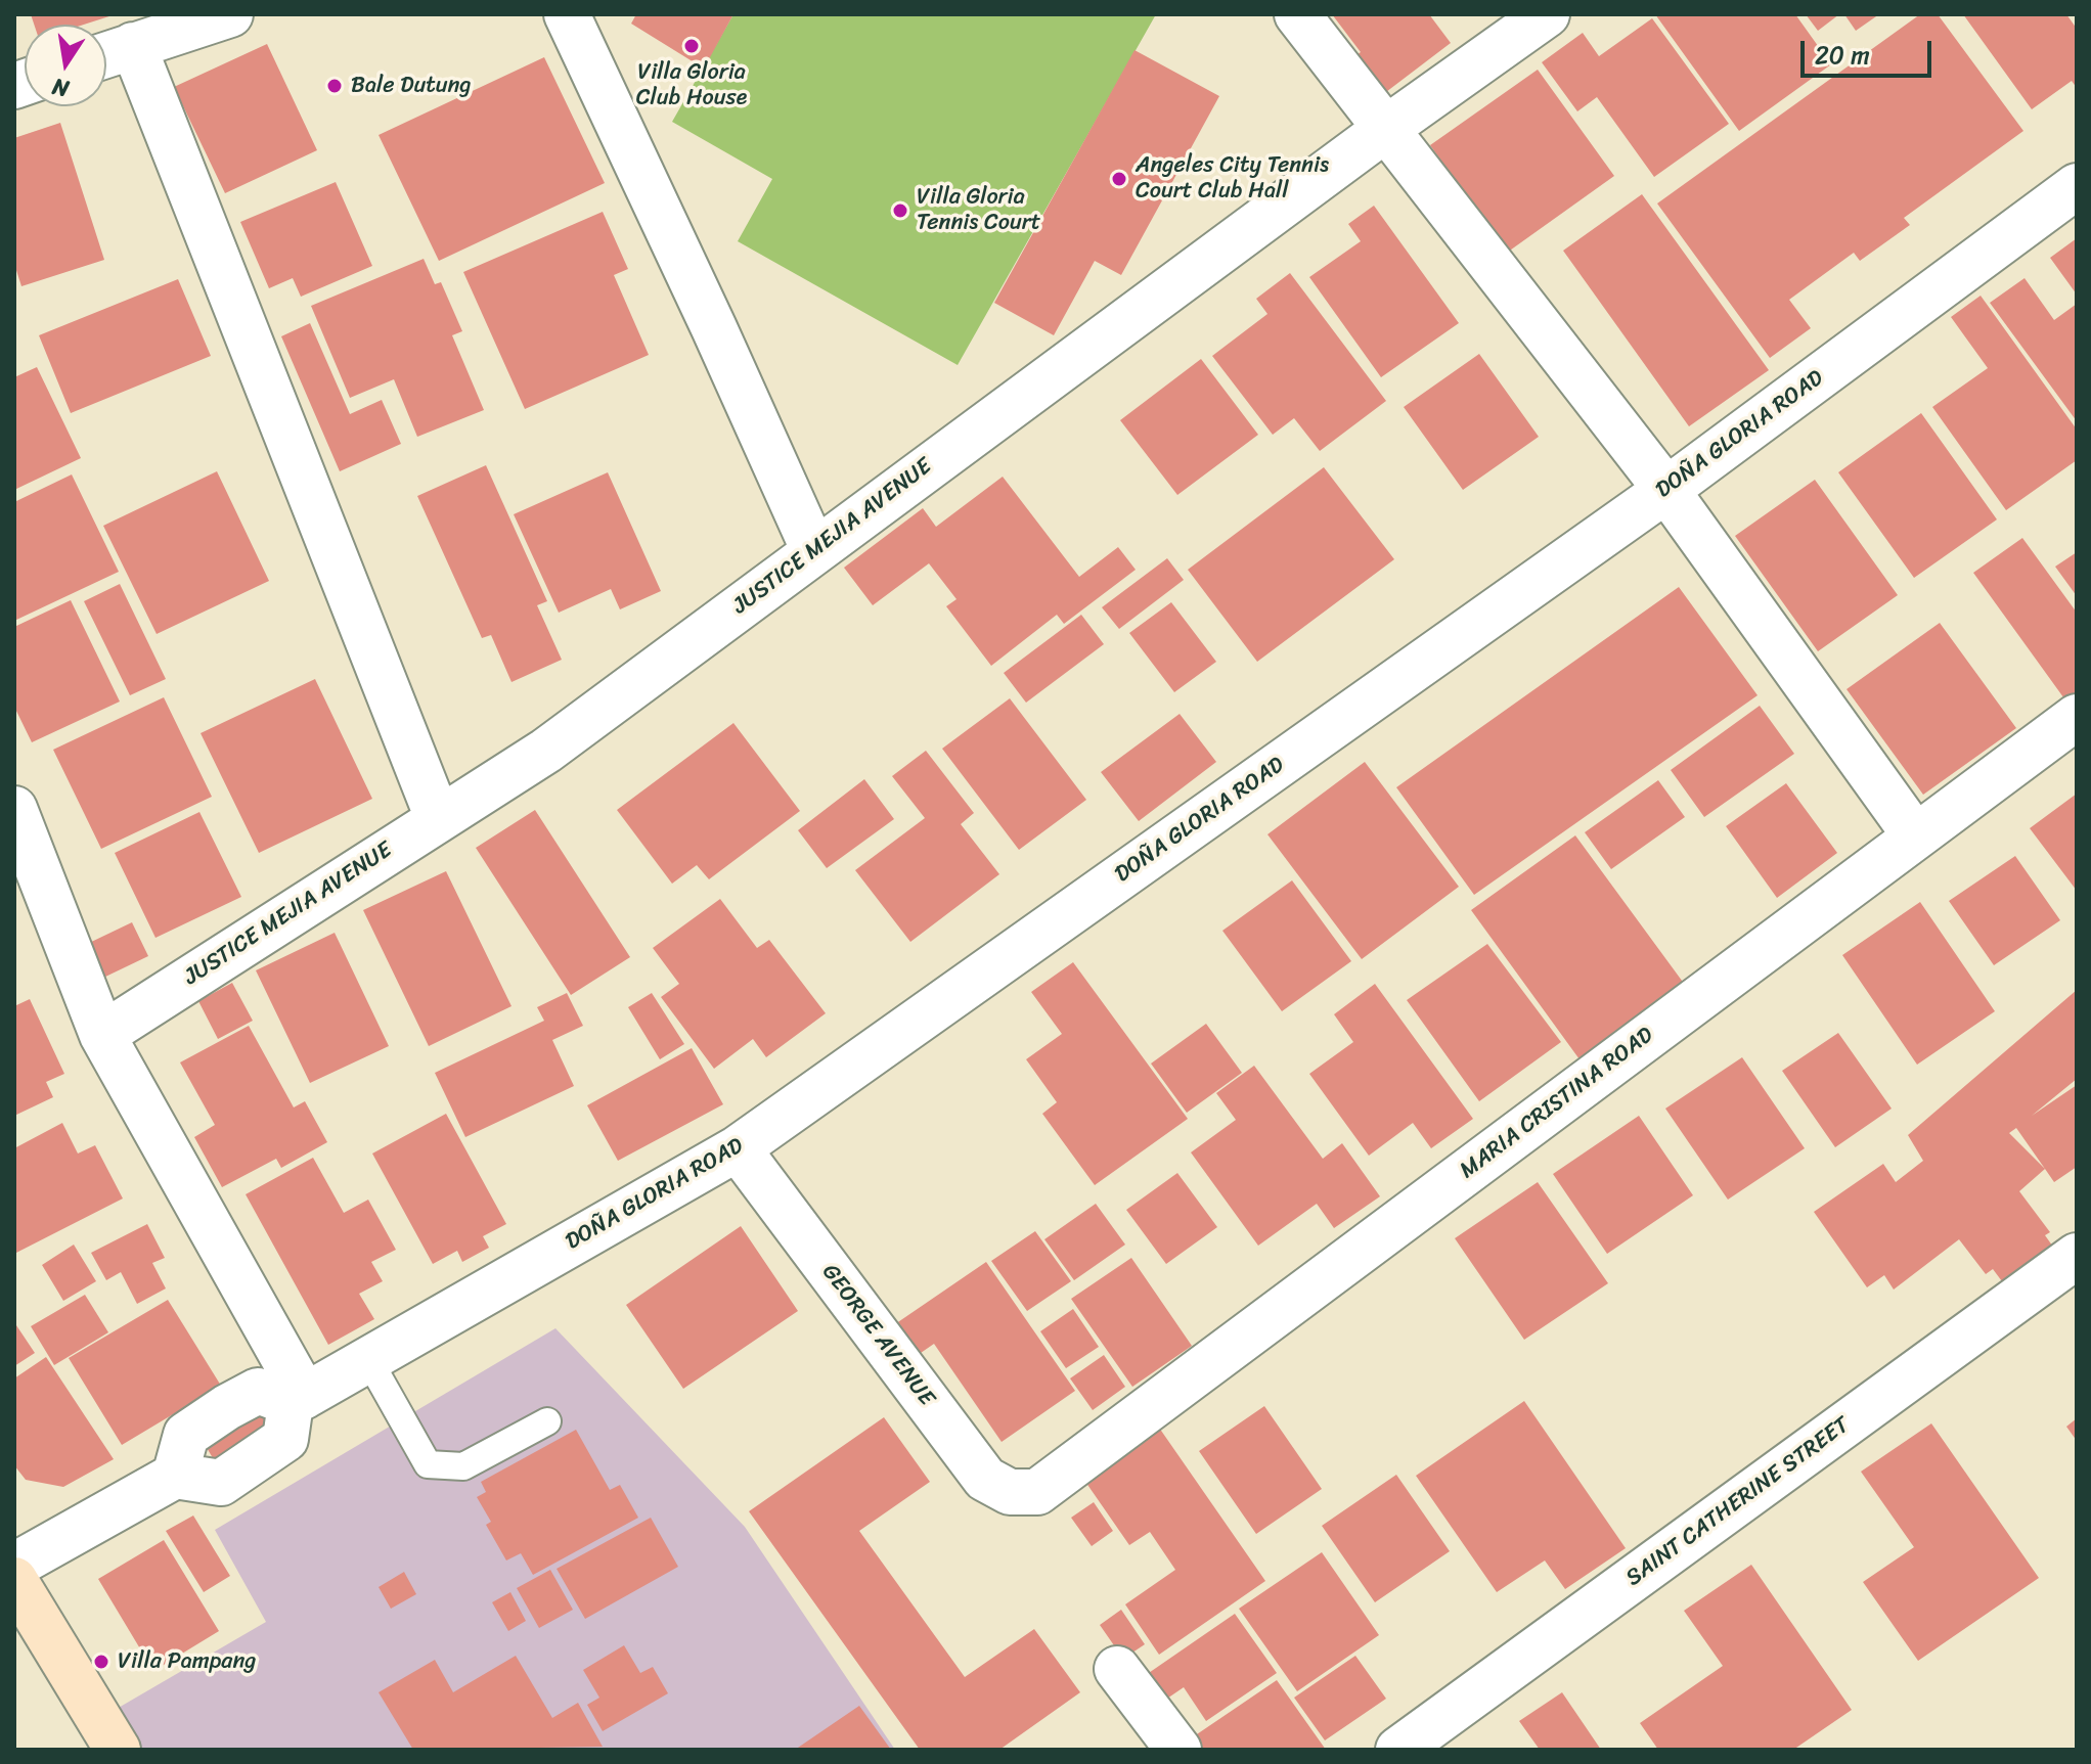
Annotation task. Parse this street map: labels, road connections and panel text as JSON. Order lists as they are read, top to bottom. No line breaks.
{"streets":{"street":["DOÑA GLORIA ROAD","JUSTICE MEJIA AVENUE","MARIA CRISTINA ROAD","GEORGE AVENUE","SAINT CATHERINE STREET"]},"crossings":[["DOÑA GLORIA ROAD","GEORGE AVENUE"],["MARIA CRISTINA ROAD","GEORGE AVENUE"]],"places":["Villa Gloria Club House","Bale Dutung","Angeles City Tennis Court Club Hall","Villa Gloria Tennis Court","Villa Pampang"],"scale_bar":"20 m","north":"bottom"}
